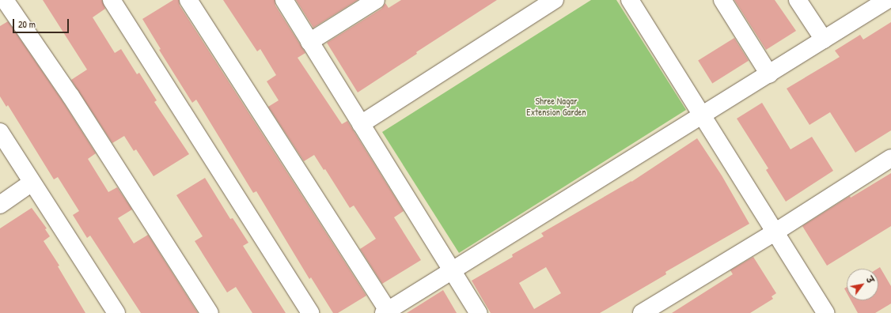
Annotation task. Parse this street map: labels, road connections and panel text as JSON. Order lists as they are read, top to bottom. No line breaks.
{"parks":["Shree Nagar Extension Garden"],"scale_bar":"20 m","north":"top right"}
